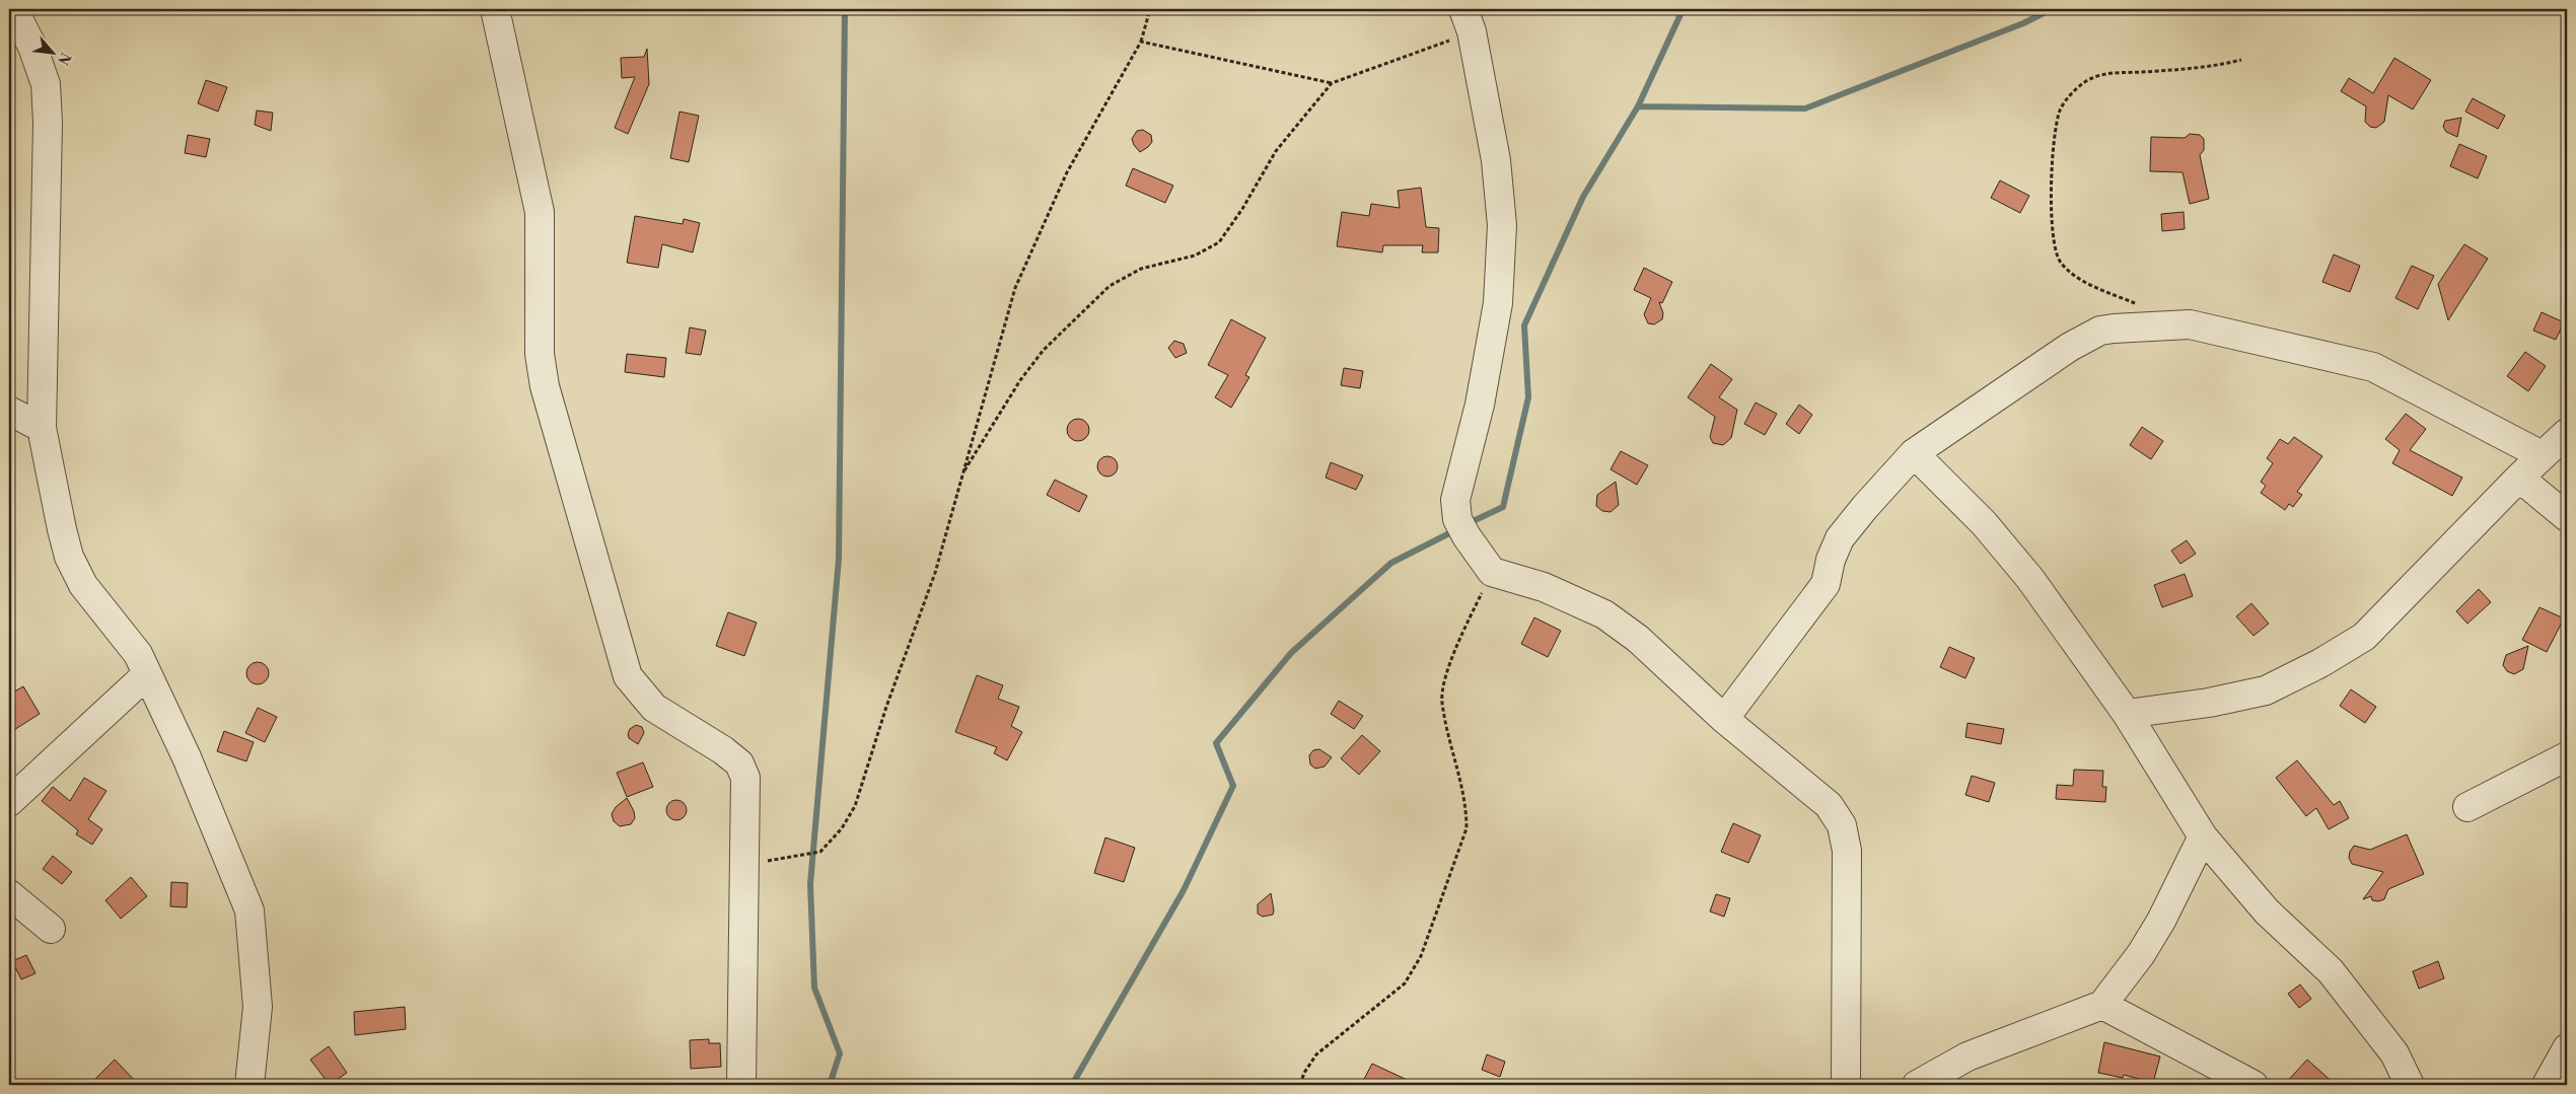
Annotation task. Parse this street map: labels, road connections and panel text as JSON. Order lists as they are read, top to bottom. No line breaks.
{"north":"bottom right"}
